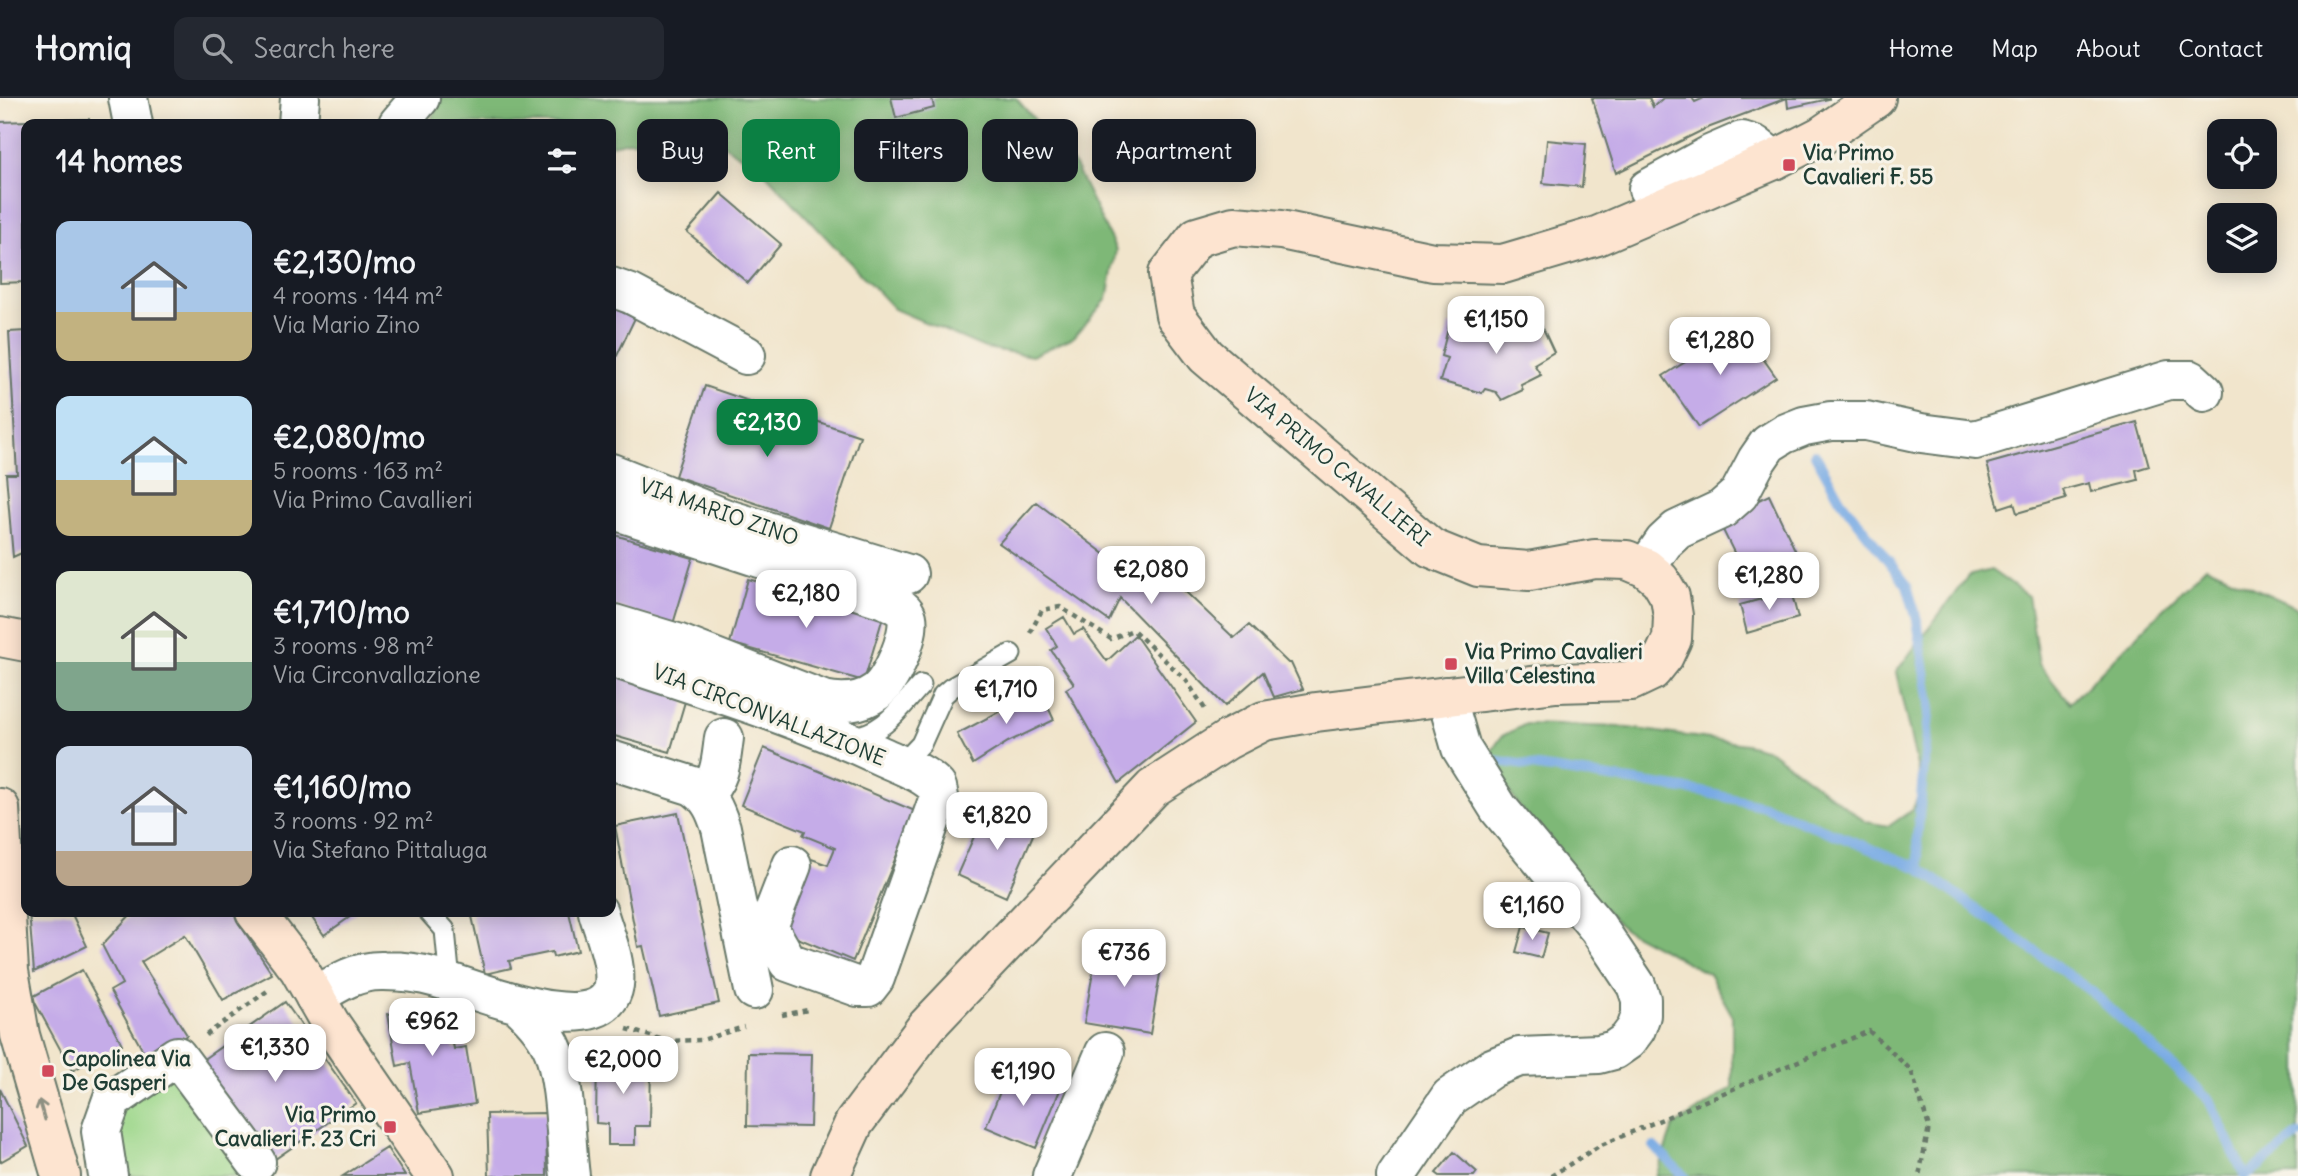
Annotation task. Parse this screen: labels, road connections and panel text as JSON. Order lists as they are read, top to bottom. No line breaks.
{"streets":{"main road":["VIA PRIMO CAVALLIERI"],"street":["VIA MARIO ZINO","VIA CIRCONVALLAZIONE"]},"places":{"transit":["Via Primo Cavalieri F. 55","Via Primo Cavalieri Villa Celestina","Capolinea Via De Gasperi","Via Primo Cavalieri F. 23 Cri"]},"page":{"header":"Homiq","search":"Search here","nav":["Home","Map","About","Contact"],"chip":["Buy","Rent","Filters","New","Apartment"],"heading":"14 homes","list":[{"name":"€2,130/mo","note":"4 rooms · 144 m² · Via Mario Zino"},{"name":"€2,080/mo","note":"5 rooms · 163 m² · Via Primo Cavallieri"},{"name":"€1,710/mo","note":"3 rooms · 98 m² · Via Circonvallazione"},{"name":"€1,160/mo","note":"3 rooms · 92 m² · Via Stefano Pittaluga"}],"price":["€1,150","€1,280","€2,130","€2,080","€1,280","€2,180","€1,710","€1,820","€1,160","€736","€962","€1,330","€2,000","€1,190"]}}
